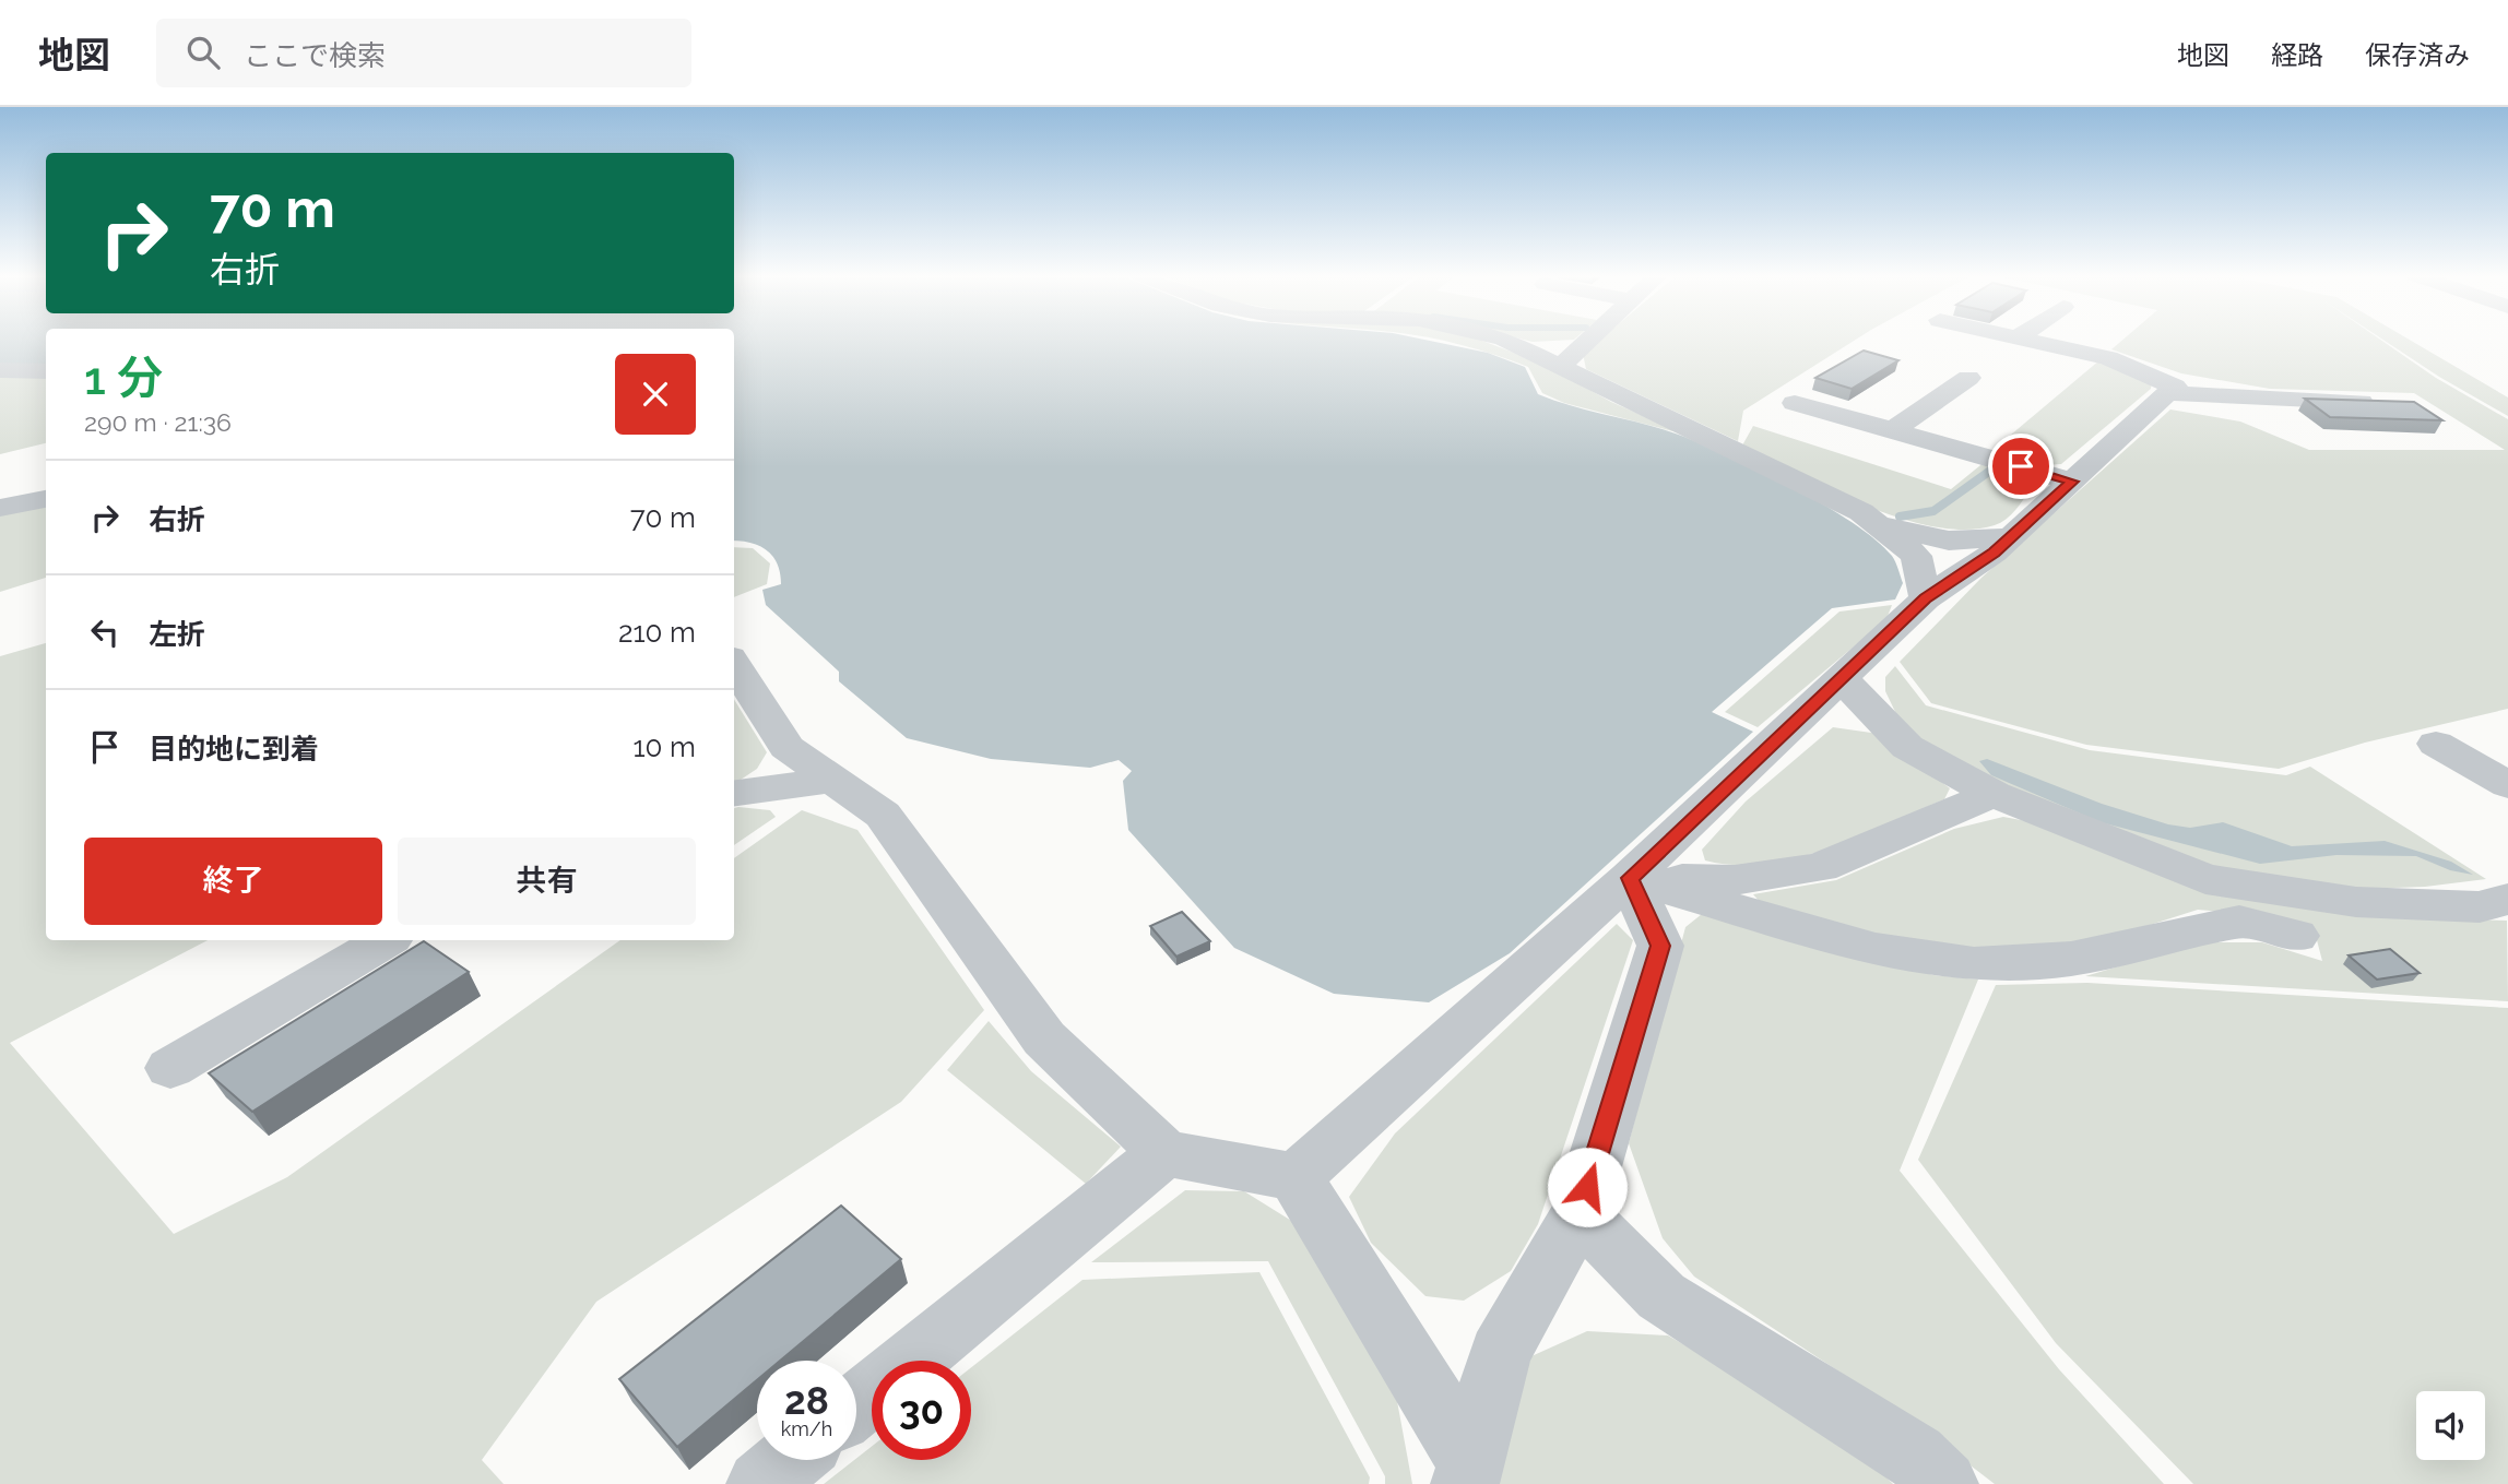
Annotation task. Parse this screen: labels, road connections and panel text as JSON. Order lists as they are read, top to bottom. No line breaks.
{"page":{"header":"地図","search":"ここで検索","nav":["地図","経路","保存済み"],"turn":["70 m","右折"],"heading":["1 分","290 m · 21:36"],"list":[{"name":"右折","value":"70 m"},{"name":"左折","value":"210 m"},{"name":"目的地に到着","value":"10 m"}],"buttons":["終了","共有"],"speed":"28 km/h","limit":"30"}}
